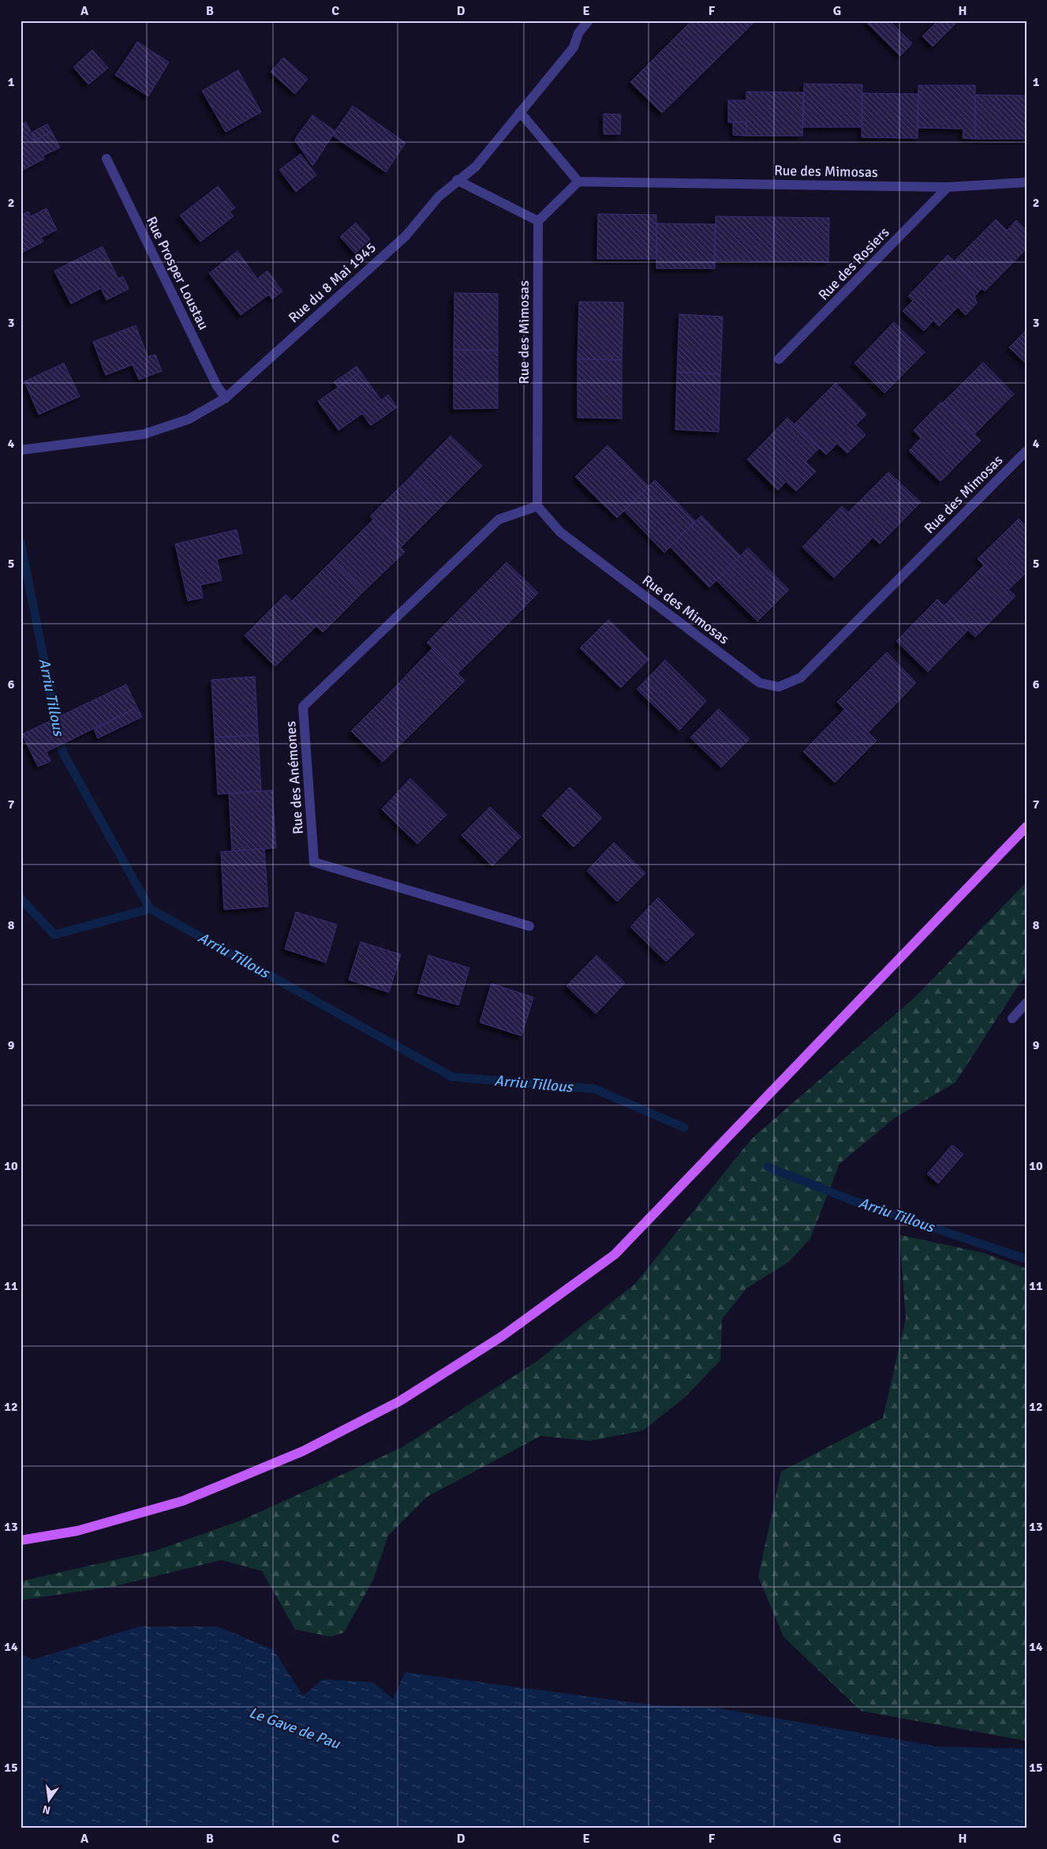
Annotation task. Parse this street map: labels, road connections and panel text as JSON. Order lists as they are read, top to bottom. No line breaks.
{"streets":{"street":["Rue des Mimosas","Rue des Rosiers","Rue Prosper Loustau","Rue du 8 Mai 1945","Rue des Anémones"]},"crossings":[["Rue des Mimosas","Rue des Rosiers"],["Rue des Mimosas","Rue des Anémones"],["Rue Prosper Loustau","Rue du 8 Mai 1945"]],"water":["Arriu Tillous","Le Gave de Pau"],"north":"bottom","grid":{"columns":["A","B","C","D","E","F","G","H"],"rows":["1","2","3","4","5","6","7","8","9","10","11","12","13","14","15"]}}
